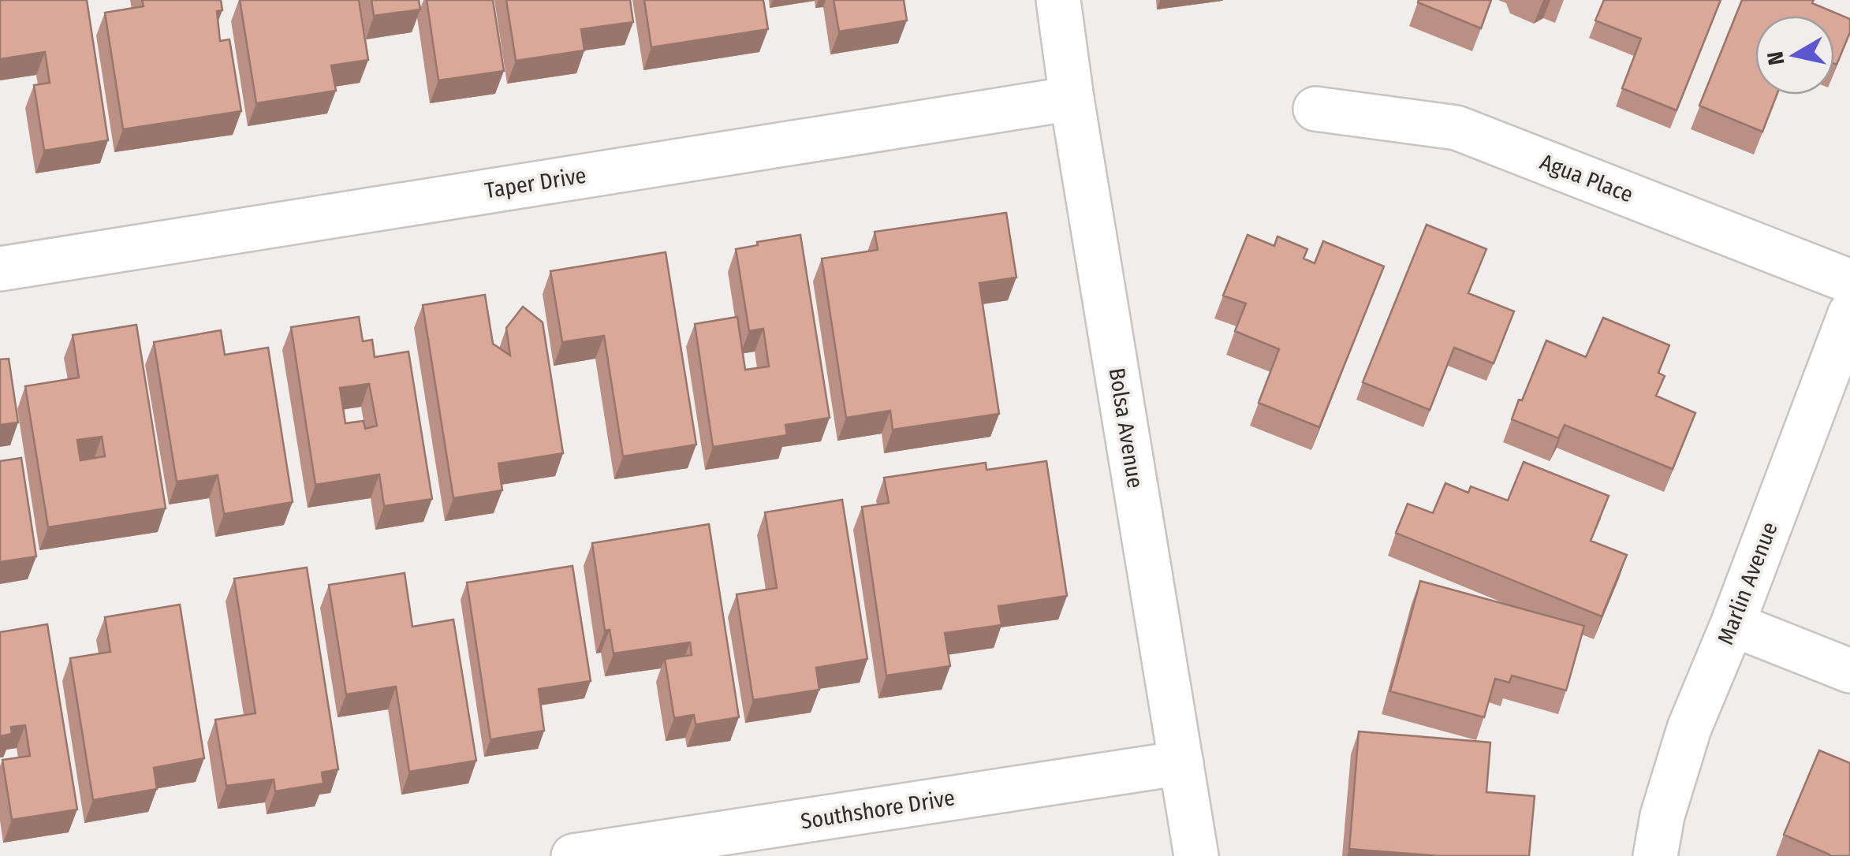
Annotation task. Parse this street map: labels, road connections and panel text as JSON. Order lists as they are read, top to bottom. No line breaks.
{"streets":{"street":["Agua Place","Taper Drive","Bolsa Avenue","Marlin Avenue","Southshore Drive"]},"crossings":[["Taper Drive","Bolsa Avenue"],["Bolsa Avenue","Southshore Drive"]],"north":"left"}
